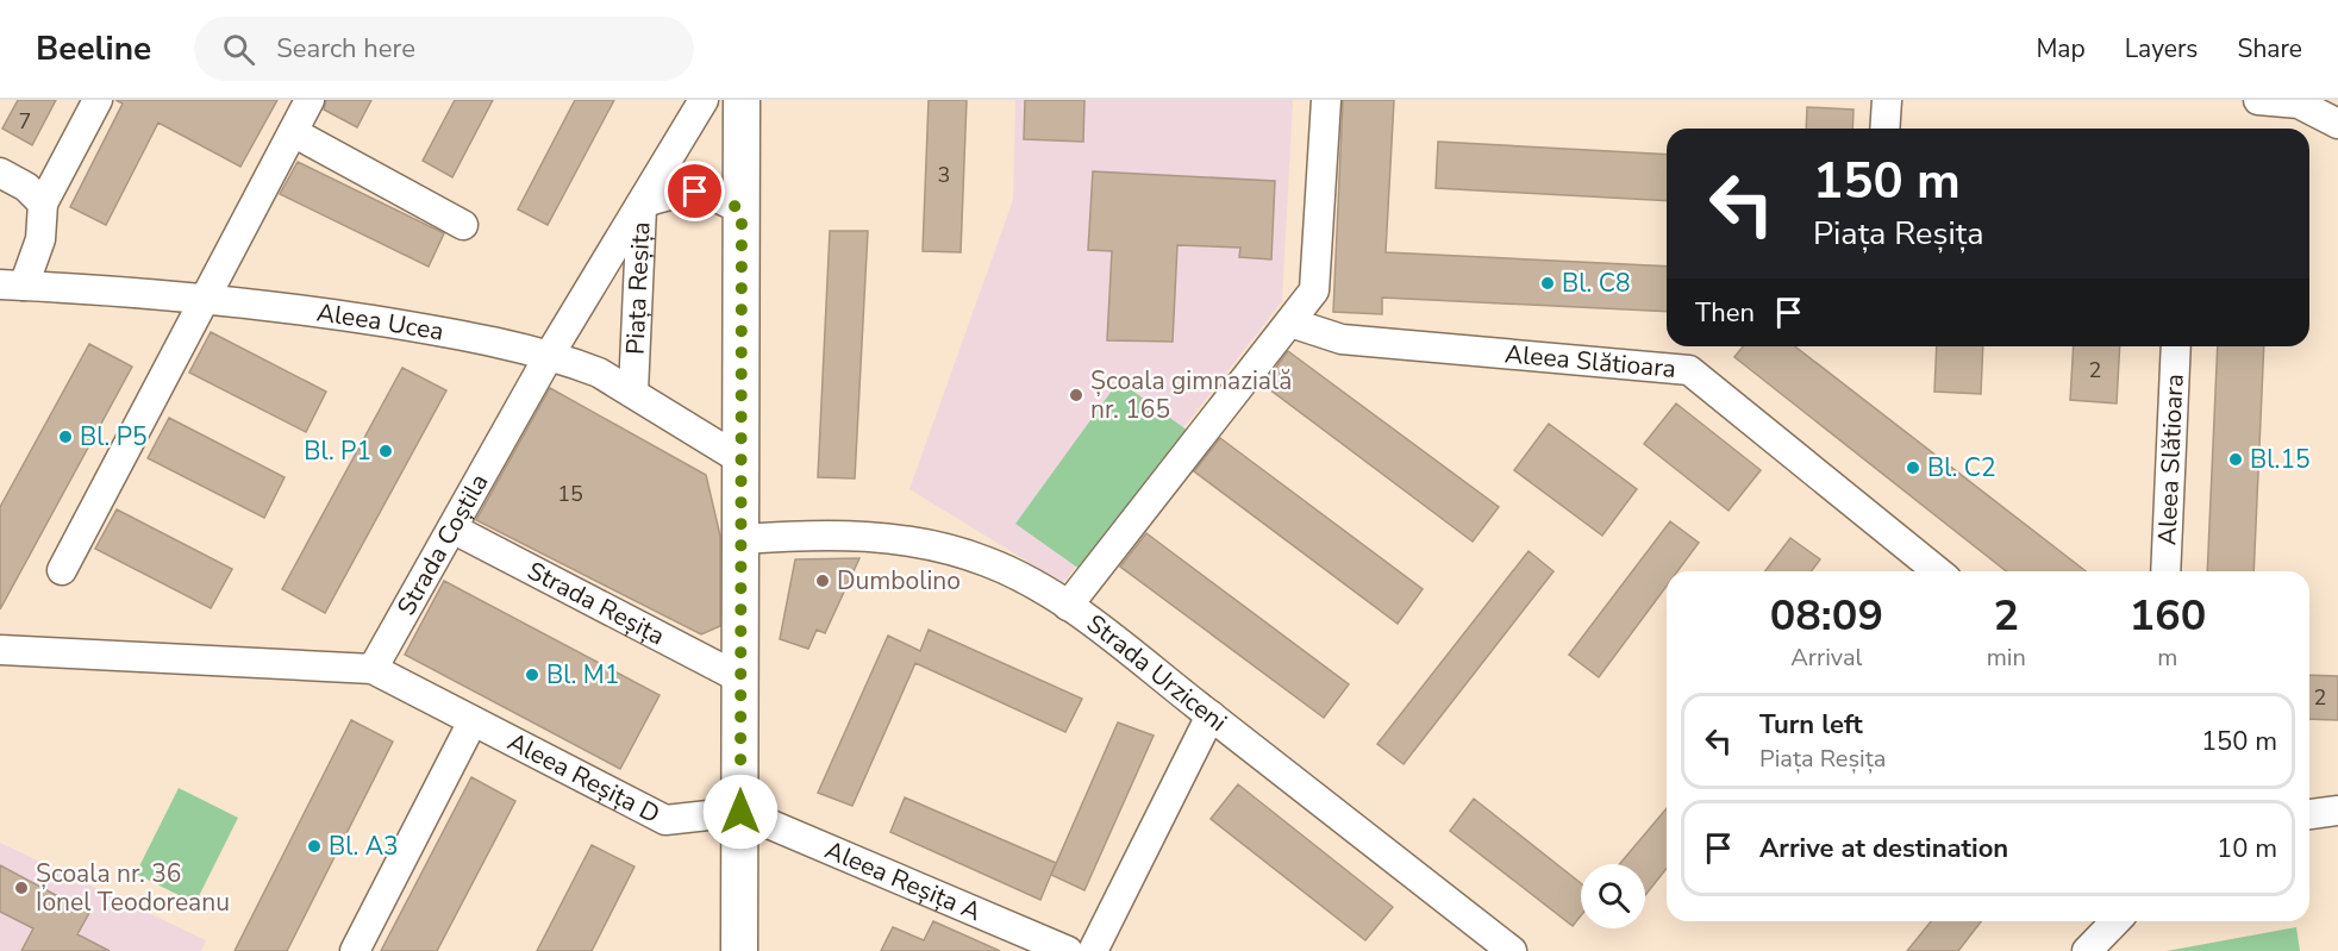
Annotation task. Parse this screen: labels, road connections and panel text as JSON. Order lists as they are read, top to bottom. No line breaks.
{"streets":{"street":["Piața Reșița","Aleea Ucea","Aleea Slătioara","Strada Coștila","Strada Reșița","Strada Urziceni","Aleea Reșița D","Aleea Reșița A"]},"crossings":[["Piața Reșița","Aleea Ucea"],["Piața Reșița","Strada Coștila"],["Aleea Ucea","Strada Coștila"],["Strada Coștila","Strada Reșița"],["Strada Coștila","Aleea Reșița D"],["Aleea Reșița D","Aleea Reșița A"]],"places":["Bl. C8","Școala gimnazială nr. 165","Bl. P5","Bl. P1","Bl.15","Bl. C2","Dumbolino","Bl. M1","Bl. A3","Școala nr. 36 Ionel Teodoreanu"],"house_numbers":["7","3","2","15","2"],"page":{"header":"Beeline","search":"Search here","nav":["Map","Layers","Share"],"turn":["150 m","Piața Reșița"],"then":"Then","eta":["08:09","Arrival","2","min","160","m"],"list":[{"name":"Turn left","note":"Piața Reșița","value":"150 m"},{"name":"Arrive at destination","value":"10 m"}]}}
